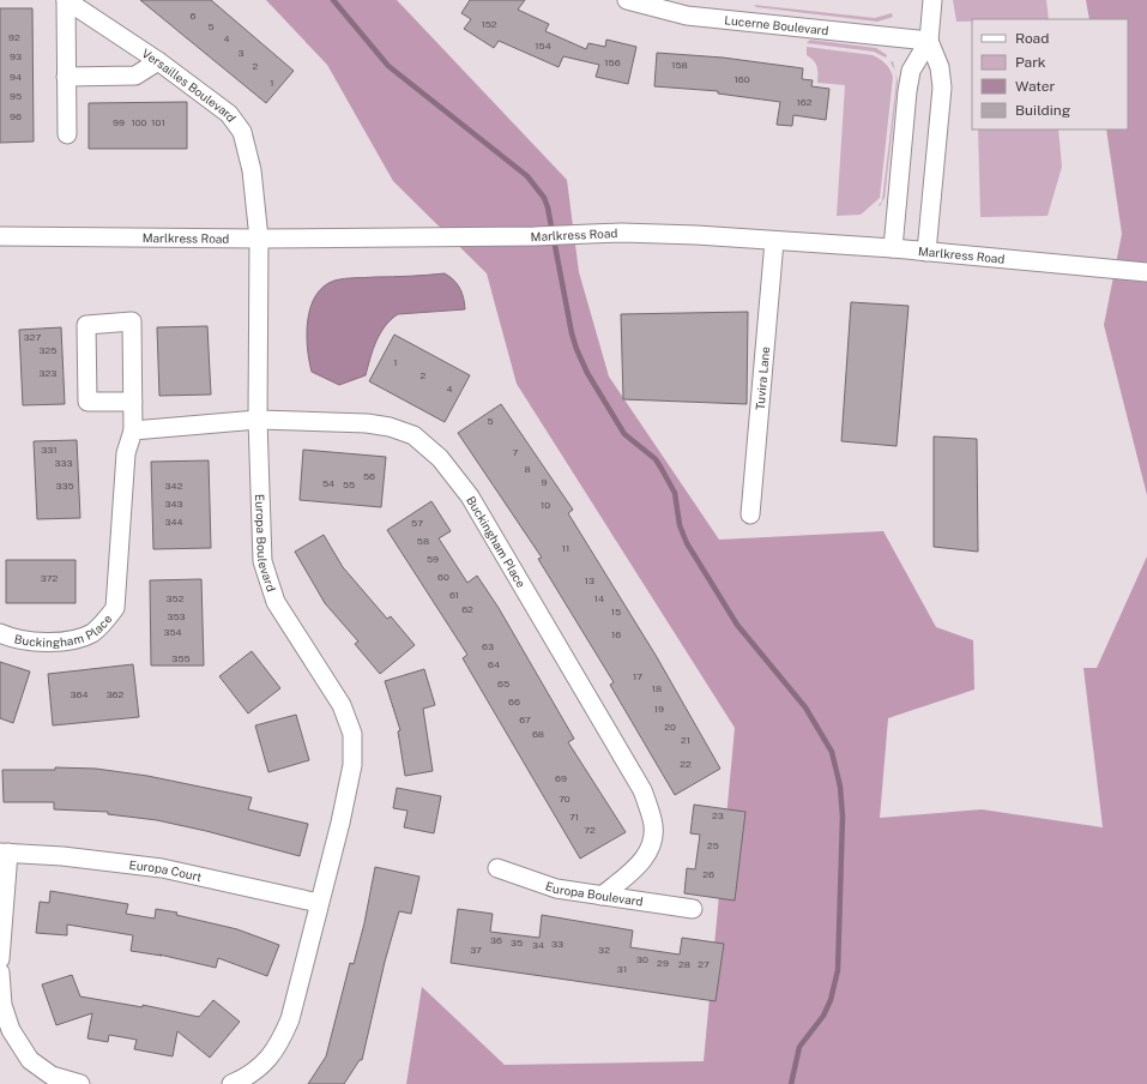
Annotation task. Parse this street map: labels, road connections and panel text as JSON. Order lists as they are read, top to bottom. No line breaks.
{"streets":{"street":["Lucerne Boulevard","Versailles Boulevard","Marlkress Road","Tuvira Lane","Europa Boulevard","Buckingham Place","Europa Court"]},"crossings":[["Versailles Boulevard","Marlkress Road"],["Versailles Boulevard","Europa Boulevard"],["Marlkress Road","Tuvira Lane"],["Marlkress Road","Europa Boulevard"],["Europa Boulevard","Buckingham Place"],["Europa Boulevard","Europa Court"]],"house_numbers":["6","152","5","92","4","154","3","93","156","158","2","94","160","1","95","162","96","99","100","101","327","325","1","323","2","4","5","331","7","333","8","56","9","54","55","335","342","343","10","344","57","58","11","59","60","372","13","61","352","14","62","15","353","354","16","63","355","64","17","65","18","364","362","66","19","67","20","68","21","22","69","70","23","71","72","25","26","36","35","33","34","37","32","30","29","28","27","31"],"legend":["Road","Park","Water","Building"]}
